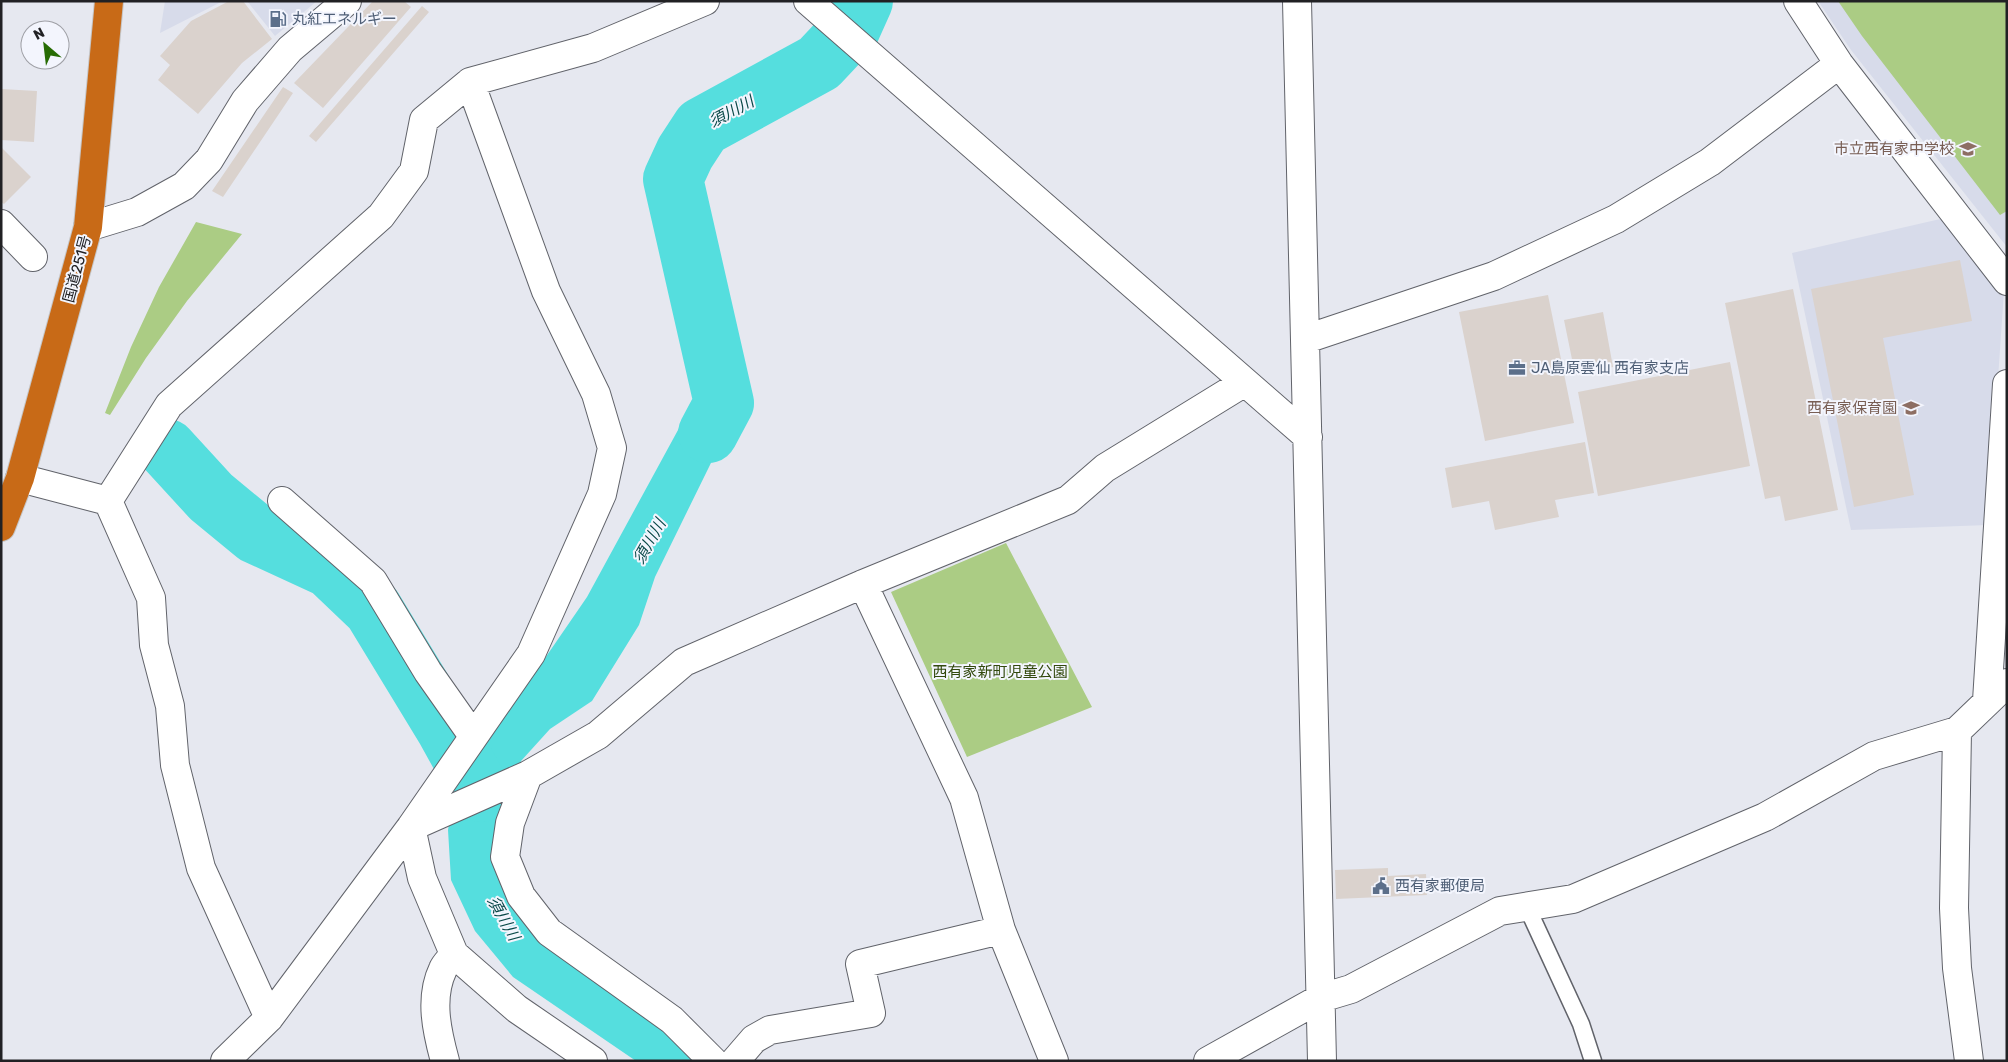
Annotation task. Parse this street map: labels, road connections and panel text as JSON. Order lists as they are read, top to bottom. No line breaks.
{"streets":{"highway":["国道251号"]},"water":["須川川"],"parks":["西有家新町児童公園"],"places":{"fuel station":["丸紅エネルギー"],"school or university":["市立西有家中学校","西有家保育園"],"office":["JA島原雲仙 西有家支店"],"public building":["西有家郵便局"]},"north":"top left"}
